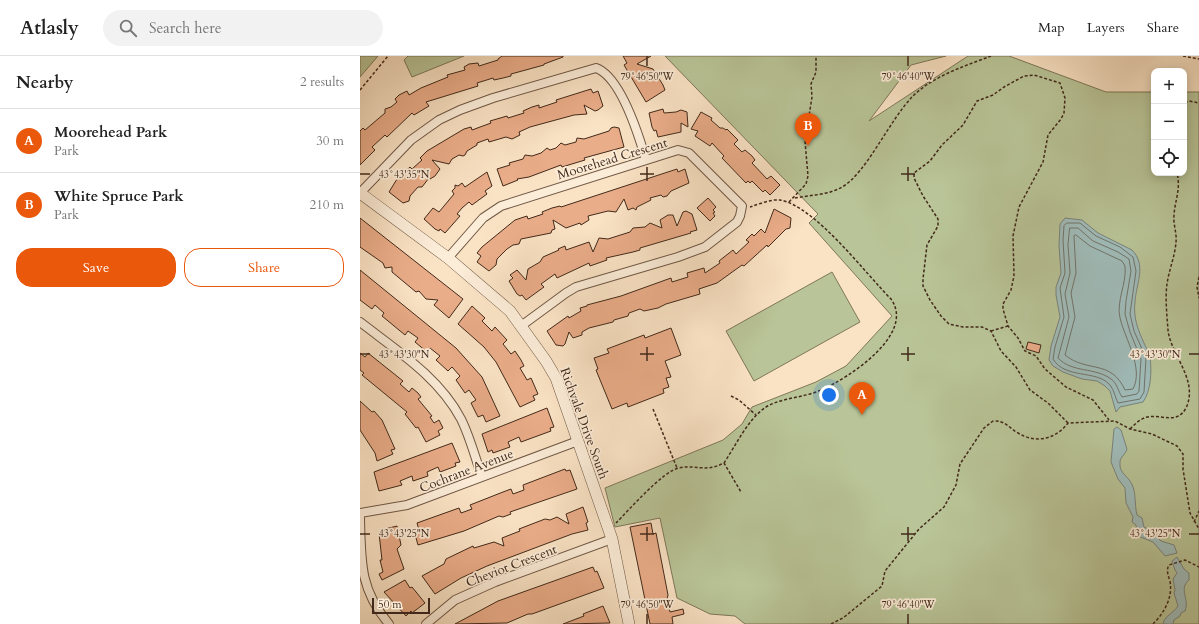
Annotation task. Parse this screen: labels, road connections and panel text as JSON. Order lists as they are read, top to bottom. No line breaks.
{"streets":{"street":["Moorehead Crescent","Richvale Drive South","Cochrane Avenue","Cheviot Crescent"]},"crossings":[["Moorehead Crescent","Richvale Drive South"],["Richvale Drive South","Cochrane Avenue"],["Richvale Drive South","Cheviot Crescent"]],"scale_bar":"50 m","page":{"header":"Atlasly","search":"Search here","nav":["Map","Layers","Share"],"heading":["Nearby","2 results"],"map_buttons":["+","−"],"list":[{"mark":"A","name":"Moorehead Park","note":"Park","value":"30 m"},{"mark":"B","name":"White Spruce Park","note":"Park","value":"210 m"}],"pins":["B","A"],"buttons":["Save","Share"],"scale":"50 m"},"coordinates":["79°46'50\"W","79°46'40\"W","43°43'35\"N","43°43'30\"N","43°43'25\"N"]}
